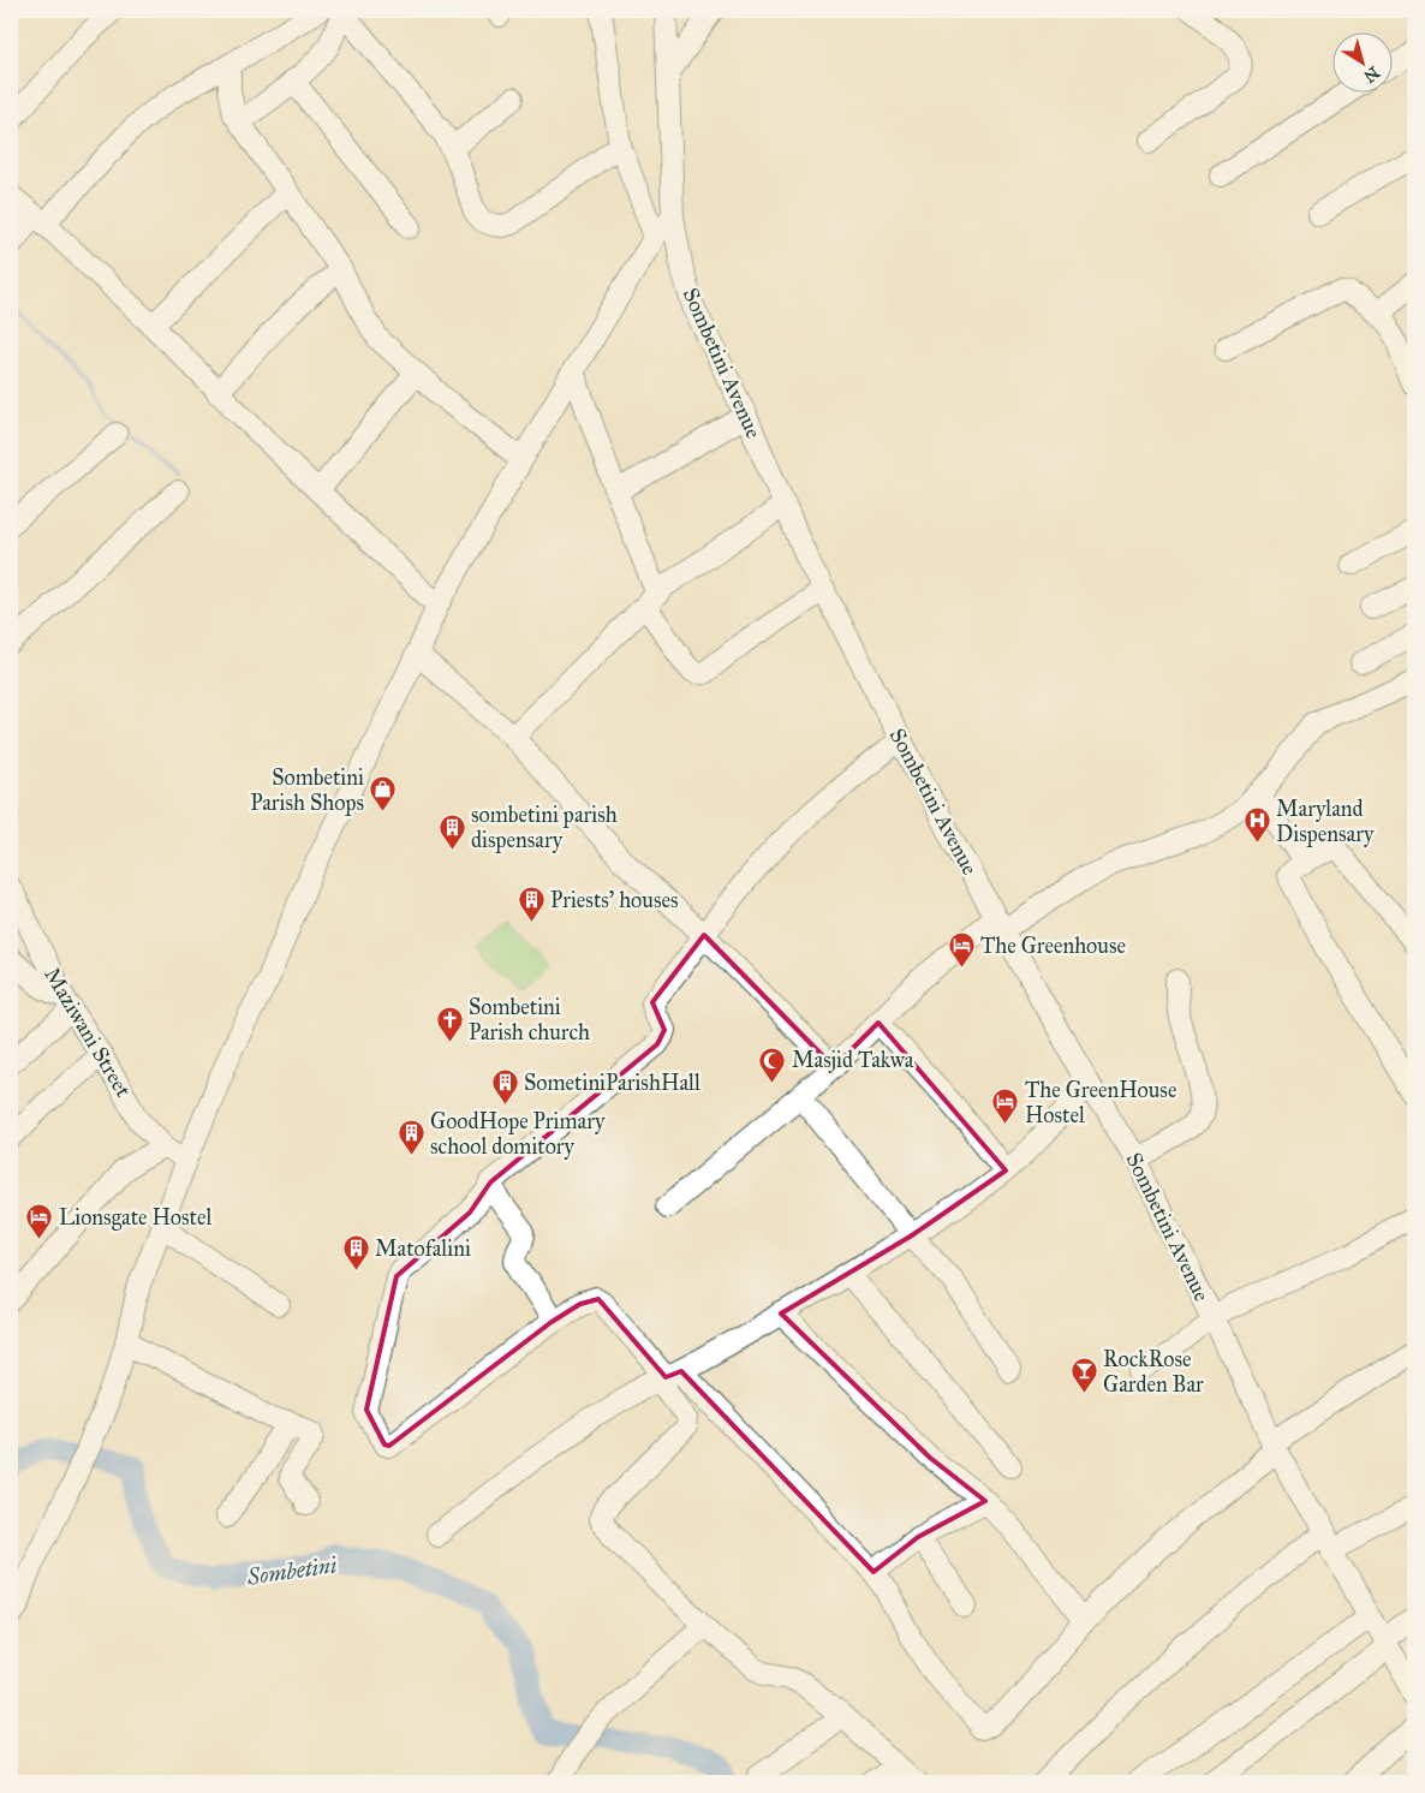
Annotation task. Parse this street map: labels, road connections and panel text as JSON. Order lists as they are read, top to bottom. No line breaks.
{"streets":{"street":["Sombetini Avenue","Maziwani Street"]},"water":["Sombetini"],"places":{"shop":["Sombetini Parish Shops"],"hospital":["Maryland Dispensary"],"building":["sombetini parish dispensary","Priests' houses","SometiniParishHall","GoodHope Primary school domitory","Matofalini"],"hotel":["The Greenhouse","The GreenHouse Hostel","Lionsgate Hostel"],"church":["Sombetini Parish church"],"mosque":["Masjid Takwa"],"bar":["RockRose Garden Bar"]},"north":"bottom right"}
